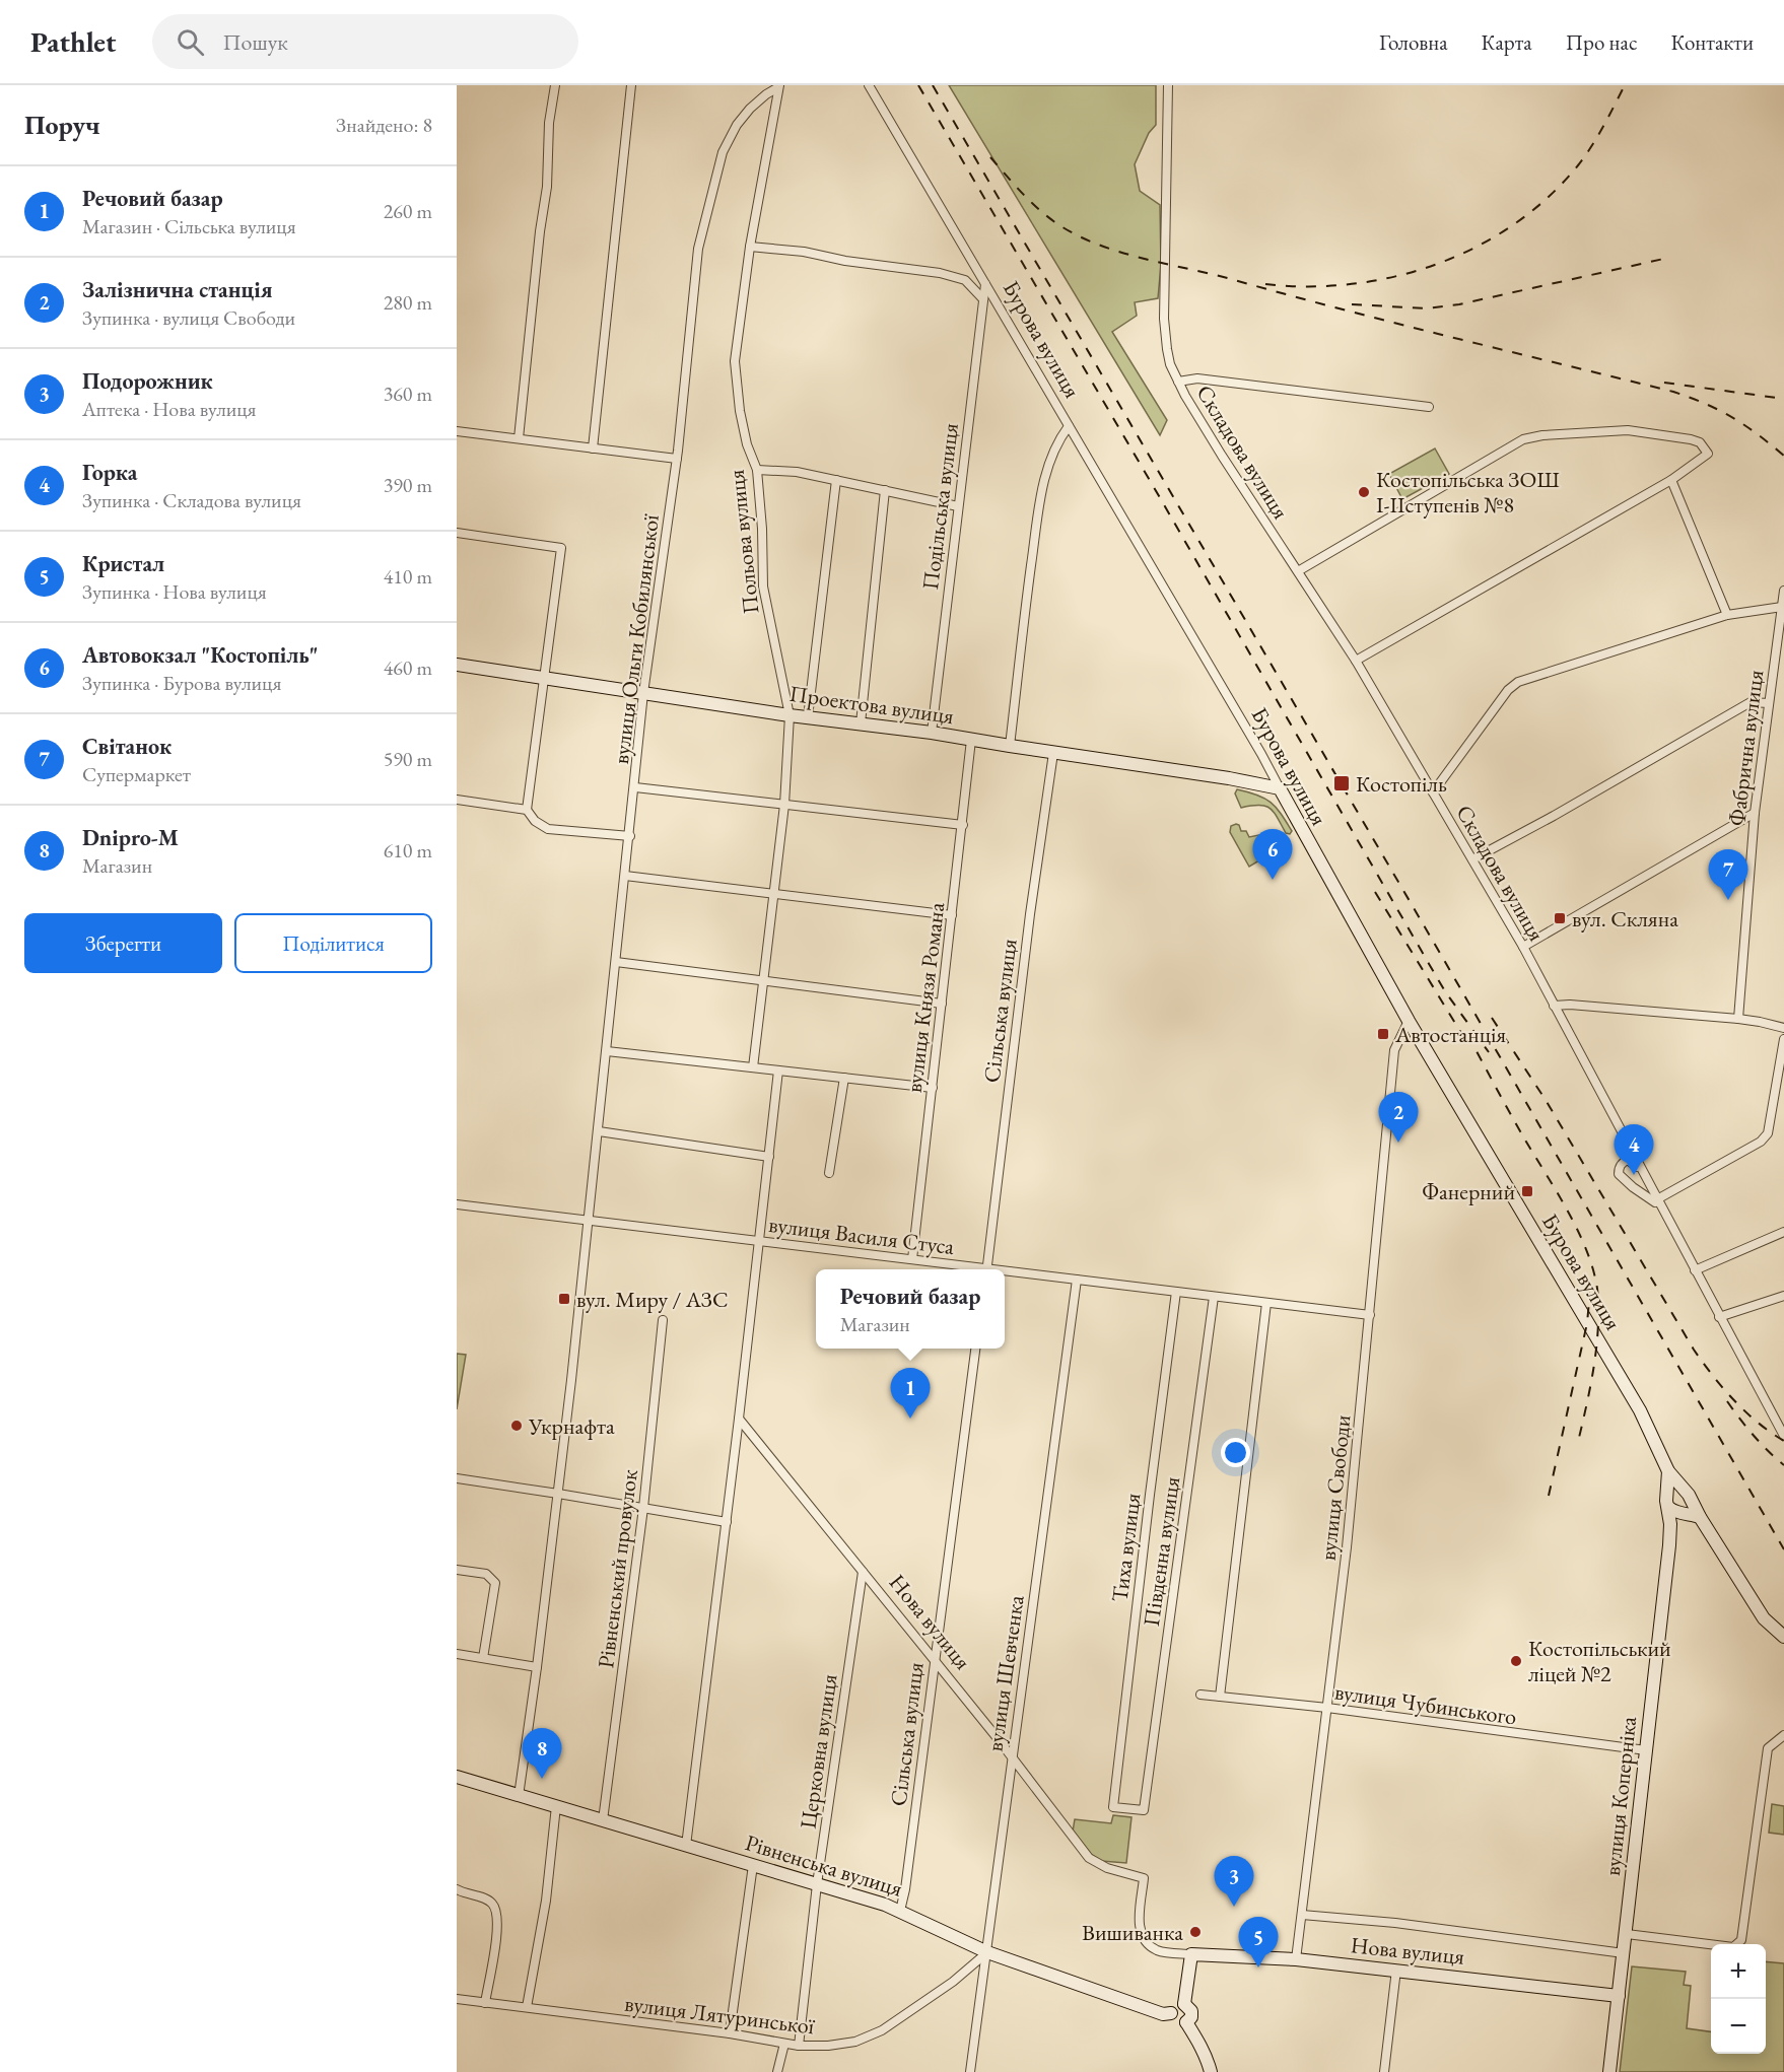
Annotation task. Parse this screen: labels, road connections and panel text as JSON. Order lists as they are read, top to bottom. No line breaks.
{"streets":{"main road":["Бурова вулиця","Проектова вулиця","Нова вулиця","вулиця Коперніка","Рівненська вулиця"],"street":["Складова вулиця","Подільська вулиця","Польова вулиця","вулиця Ольги Кобилянської","Фабрична вулиця","вулиця Князя Романа","Сільська вулиця","вулиця Василя Стуса","вулиця Свободи","Тиха вулиця","Південна вулиця","Рівненський провулок","вулиця Шевченка","вулиця Чубинського","Церковна вулиця","вулиця Лятуринської"]},"crossings":[["Бурова вулиця","Подільська вулиця"],["Бурова вулиця","Проектова вулиця"],["Бурова вулиця","вулиця Свободи"],["Бурова вулиця","вулиця Коперніка"],["Подільська вулиця","Проектова вулиця"],["Польова вулиця","вулиця Ольги Кобилянської"],["Польова вулиця","Проектова вулиця"],["вулиця Ольги Кобилянської","Проектова вулиця"],["вулиця Ольги Кобилянської","вулиця Василя Стуса"],["вулиця Ольги Кобилянської","Рівненська вулиця"],["Проектова вулиця","вулиця Князя Романа"],["Проектова вулиця","Сільська вулиця"],["вулиця Князя Романа","вулиця Василя Стуса"],["Сільська вулиця","Нова вулиця"],["Сільська вулиця","Рівненська вулиця"],["вулиця Василя Стуса","вулиця Свободи"],["вулиця Василя Стуса","Тиха вулиця"],["вулиця Василя Стуса","Південна вулиця"],["вулиця Василя Стуса","вулиця Шевченка"],["вулиця Свободи","Нова вулиця"],["вулиця Свободи","вулиця Чубинського"],["Тиха вулиця","Південна вулиця"],["Рівненський провулок","Рівненська вулиця"],["Нова вулиця","вулиця Шевченка"],["Нова вулиця","Церковна вулиця"],["Нова вулиця","вулиця Коперніка"],["вулиця Шевченка","Рівненська вулиця"],["вулиця Шевченка","вулиця Лятуринської"],["вулиця Чубинського","вулиця Коперніка"],["Церковна вулиця","Рівненська вулиця"],["Церковна вулиця","вулиця Лятуринської"],["Рівненська вулиця","вулиця Лятуринської"]],"places":{"other":["Костопільська ЗОШ І-ІІступенів №8","Укрнафта","Костопільський ліцей №2","Вишиванка"],"transit":["Костопіль","вул. Скляна","Автостанція","Фанерний","вул. Миру / АЗС"]},"page":{"header":"Pathlet","search":"Пошук","nav":["Головна","Карта","Про нас","Контакти"],"heading":["Поруч","Знайдено: 8"],"list":[{"mark":"1","name":"Речовий базар","note":"Магазин · Сільська вулиця","value":"260 m"},{"mark":"2","name":"Залізнична станція","note":"Зупинка · вулиця Свободи","value":"280 m"},{"mark":"3","name":"Подорожник","note":"Аптека · Нова вулиця","value":"360 m"},{"mark":"4","name":"Горка","note":"Зупинка · Складова вулиця","value":"390 m"},{"mark":"5","name":"Кристал","note":"Зупинка · Нова вулиця","value":"410 m"},{"mark":"6","name":"Автовокзал \"Костопіль\"","note":"Зупинка · Бурова вулиця","value":"460 m"},{"mark":"7","name":"Світанок","note":"Супермаркет","value":"590 m"},{"mark":"8","name":"Dnipro-M","note":"Магазин","value":"610 m"}],"pins":["6","7","2","4","1","8","3","5"],"buttons":["Зберегти","Поділитися"],"popup":["Речовий базар","Магазин"],"map_buttons":["+","−"]}}
